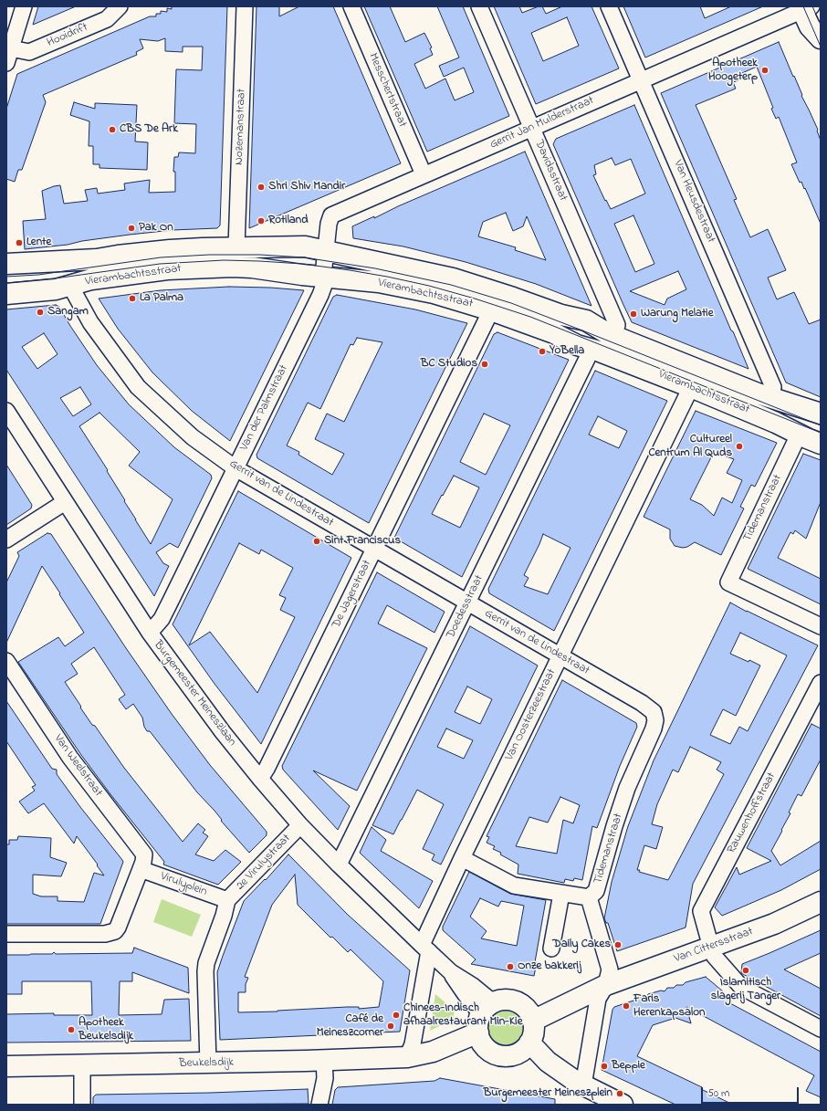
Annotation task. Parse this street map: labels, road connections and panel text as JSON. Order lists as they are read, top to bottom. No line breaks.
{"streets":{"street":["Hooidrift","Messchertstraat","Gerrit Jan Mulderstraat","Nozemanstraat","Davidsstraat","Van Heusdestraat","Vierambachtsstraat","Van der Palmstraat","Gerrit van de Lindestraat","Tidemanstraat","De Jagerstraat","Doedesstraat","Burgemeester Meineszlaan","Van Oosterzeestraat","Van Weelstraat","Rauwenhoffstraat","2e Virulystraat","Virulyplein","Van Cittersstraat","Beukelsdijk"]},"crossings":[["Messchertstraat","Gerrit Jan Mulderstraat"],["Gerrit Jan Mulderstraat","Davidsstraat"],["Gerrit Jan Mulderstraat","Van Heusdestraat"],["Gerrit Jan Mulderstraat","Vierambachtsstraat"],["Gerrit Jan Mulderstraat","Van der Palmstraat"],["Nozemanstraat","Vierambachtsstraat"],["Davidsstraat","Vierambachtsstraat"],["Van Heusdestraat","Vierambachtsstraat"],["Vierambachtsstraat","Van der Palmstraat"],["Vierambachtsstraat","Gerrit van de Lindestraat"],["Vierambachtsstraat","Tidemanstraat"],["Vierambachtsstraat","De Jagerstraat"],["Vierambachtsstraat","Doedesstraat"],["Vierambachtsstraat","Van Oosterzeestraat"],["Van der Palmstraat","Gerrit van de Lindestraat"],["Van der Palmstraat","Burgemeester Meineszlaan"],["Gerrit van de Lindestraat","Tidemanstraat"],["Gerrit van de Lindestraat","De Jagerstraat"],["Gerrit van de Lindestraat","Doedesstraat"],["Gerrit van de Lindestraat","Van Oosterzeestraat"],["Tidemanstraat","Van Cittersstraat"],["De Jagerstraat","Burgemeester Meineszlaan"],["Doedesstraat","Burgemeester Meineszlaan"],["Burgemeester Meineszlaan","Van Oosterzeestraat"],["Burgemeester Meineszlaan","2e Virulystraat"],["Van Weelstraat","Virulyplein"],["Rauwenhoffstraat","Van Cittersstraat"],["2e Virulystraat","Virulyplein"],["Van Cittersstraat","Beukelsdijk"]],"places":["Apotheek Hoogeterp","CBS De Ark","Shri Shiv Mandir","Rotiland","Pak On","Lente","La Palma","Sangam","Warung Melatie","YoBella","BC Studios","Cultureel Centrum Al Quds","Sint Franciscus","Daily Cakes","Onze bakkerij","Islamitisch slagerij Tanger","Faris Herenkapsalon","Chinees-Indisch afhaalrestaurant Min-Kie","Café de Meineszcorner","Apotheek Beukelsdijk","Beppie","Burgemeester Meineszplein"],"scale_bar":"50 m"}
